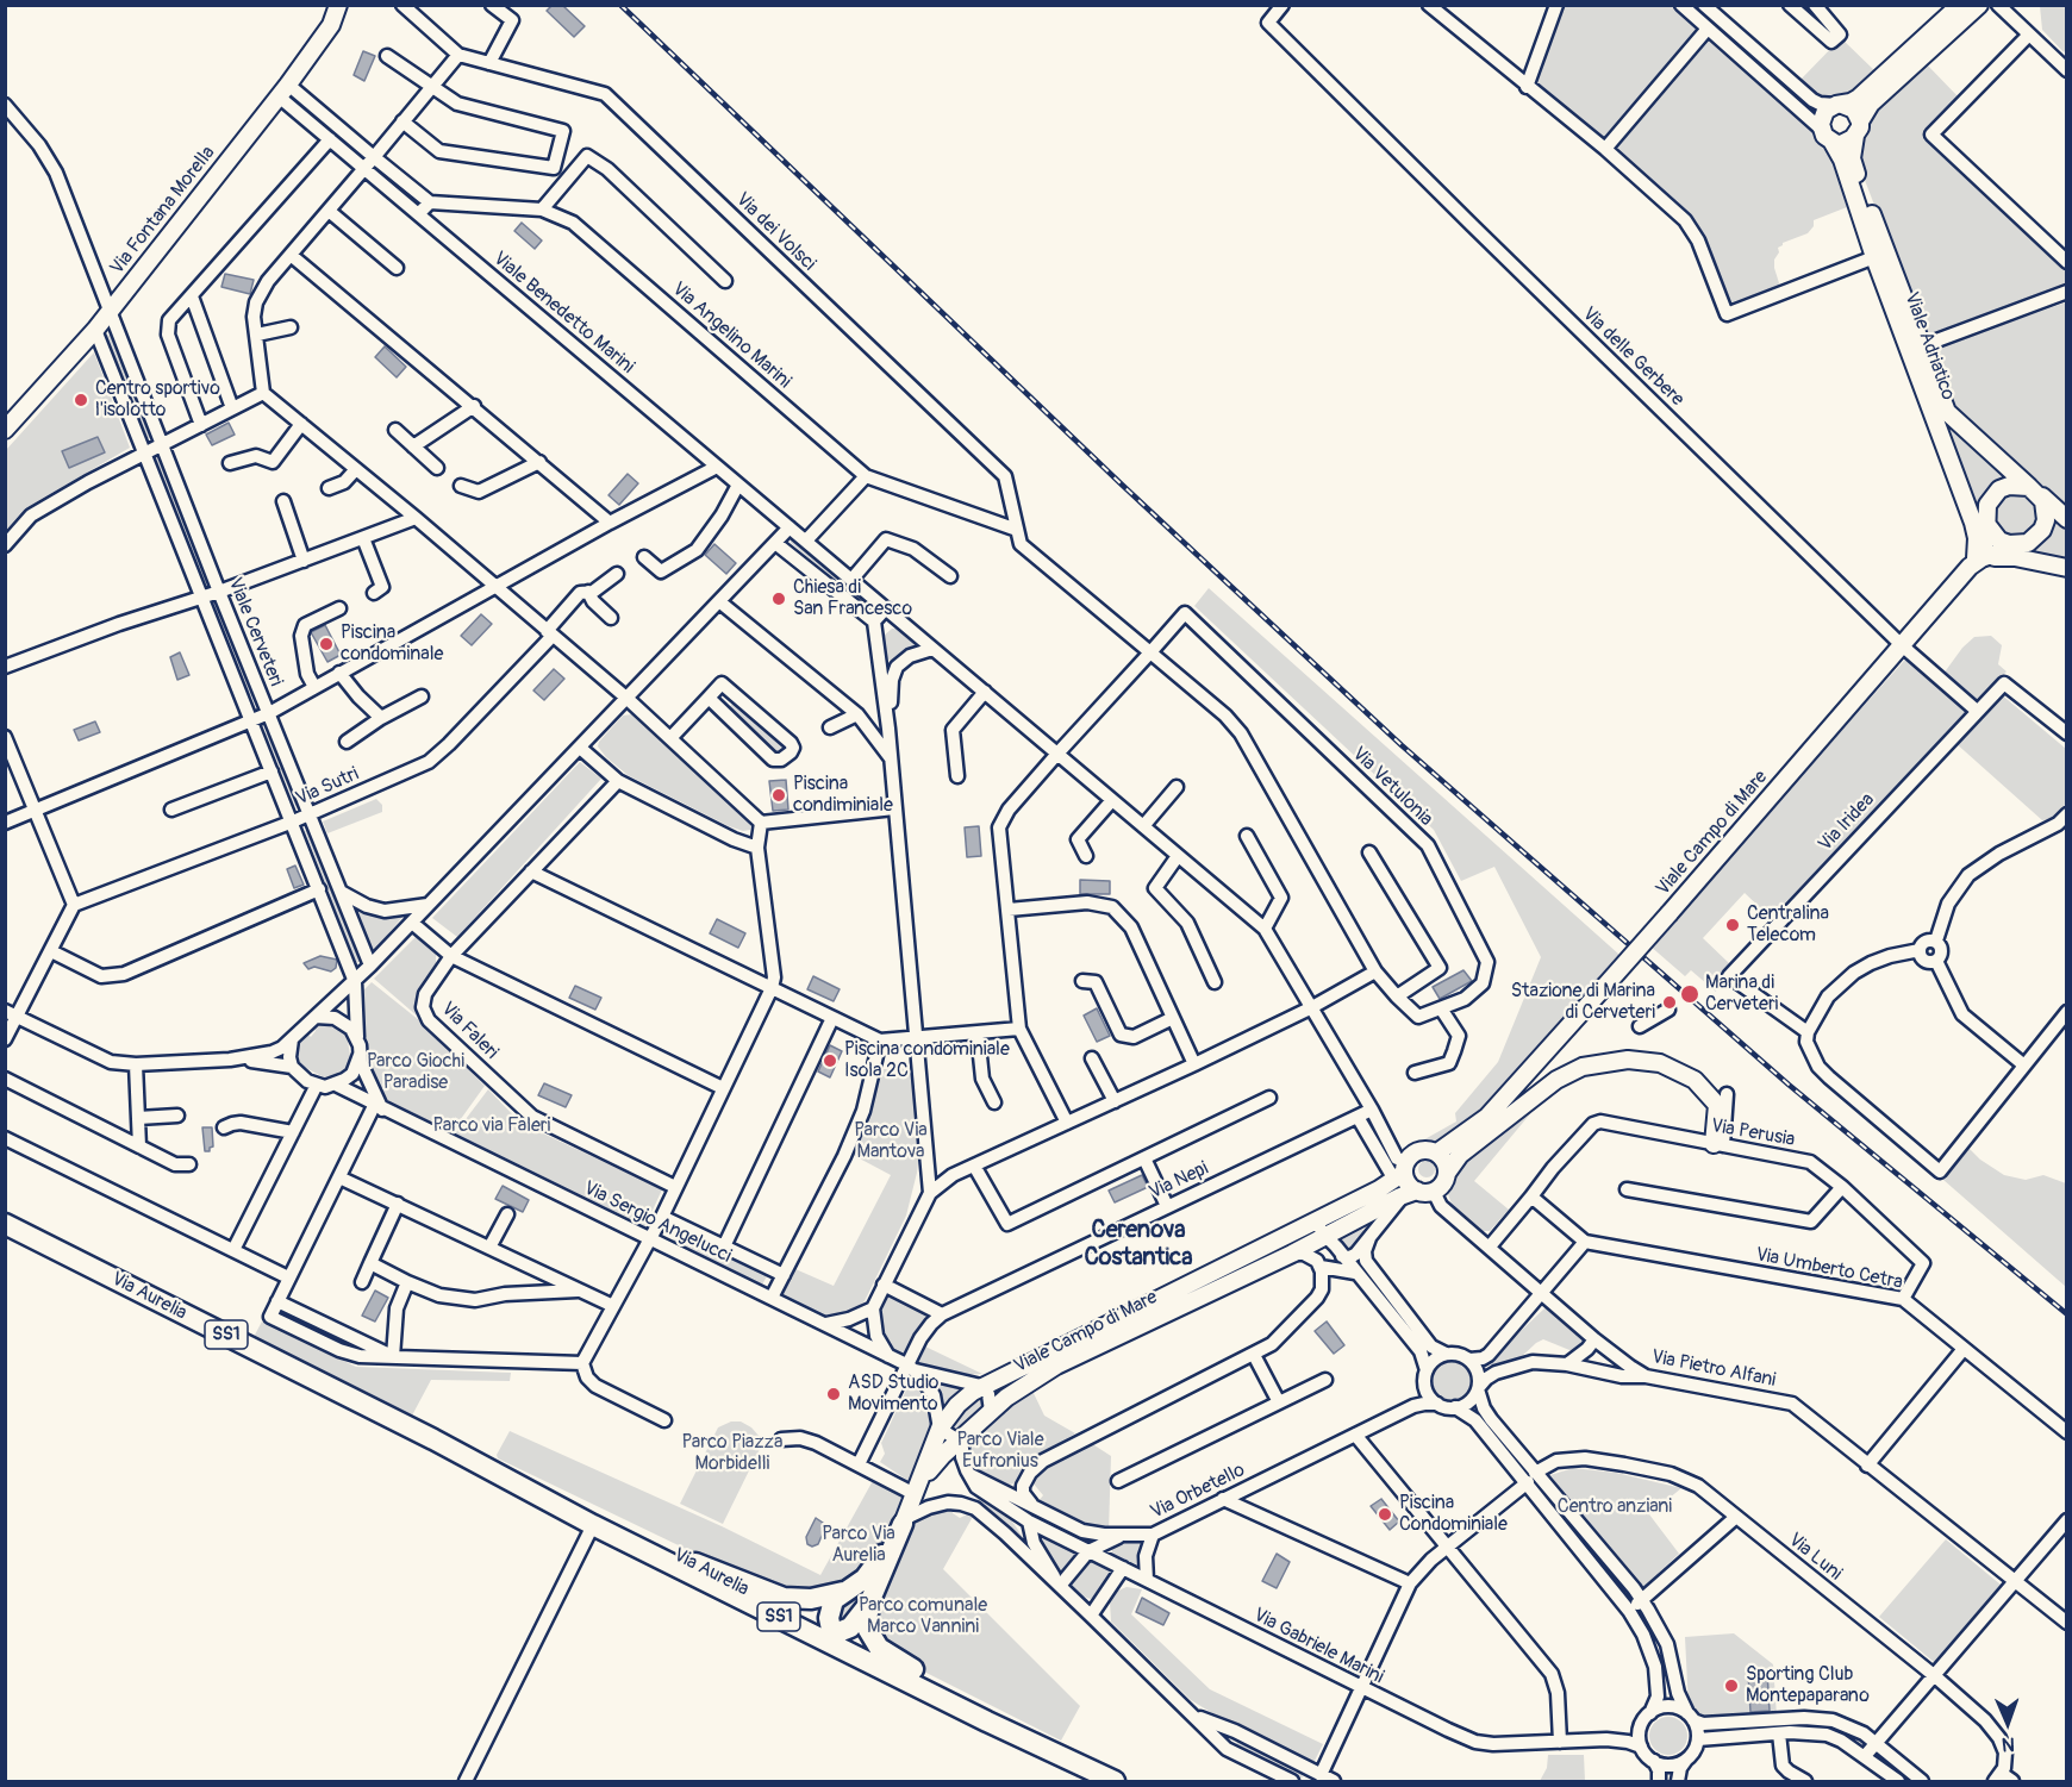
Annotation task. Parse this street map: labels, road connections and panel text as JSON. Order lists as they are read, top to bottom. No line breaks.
{"streets":{"main road":["Via Aurelia","SS1"],"street":["Via Fontana Morella","Via dei Volsci","Viale Benedetto Marini","Via Angelino Marini","Viale Adriatico","Via delle Gerbere","Viale Cerveteri","Via Sutri","Via Vetulonia","Via Iridea","Viale Campo di Mare","Via Faleri","Via Perusia","Via Nepi","Via Sergio Angelucci","Via Umberto Cetra","Via Pietro Alfani","Via Orbetello","Via Luni","Via Gabriele Marini"]},"crossings":[["Via Fontana Morella","Viale Benedetto Marini"],["Via Fontana Morella","Viale Cerveteri"],["Via dei Volsci","Via Angelino Marini"],["Via dei Volsci","Via Vetulonia"],["Viale Benedetto Marini","Viale Campo di Mare"],["Viale Benedetto Marini","Via Nepi"],["Viale Benedetto Marini","Via Pietro Alfani"],["Via Angelino Marini","Via Vetulonia"],["Viale Adriatico","Viale Campo di Mare"],["Via delle Gerbere","Via Iridea"],["Via delle Gerbere","Viale Campo di Mare"],["Viale Cerveteri","Via Sutri"],["Viale Cerveteri","Via Sergio Angelucci"],["Viale Campo di Mare","Via Sergio Angelucci"],["Viale Campo di Mare","Via Pietro Alfani"],["Via Perusia","Via Umberto Cetra"],["Via Nepi","Via Sergio Angelucci"],["Via Orbetello","Via Gabriele Marini"],["Via Luni","Via Gabriele Marini"]],"districts":["Cerenova Costantica"],"parks":["Parco Giochi Paradise","Parco via Faleri","Parco Via Mantova","Parco Viale Eufronius","Parco Piazza Morbidelli","Centro anziani","Parco Via Aurelia","Parco comunale Marco Vannini"],"places":["Centro sportivo l'isolotto","Chiesa di San Francesco","Piscina condominale","Piscina condiminiale","Centralina Telecom","Marina di Cerveteri","Stazione di Marina di Cerveteri","Piscina condominiale Isola 2C","ASD Studio Movimento","Piscina Condominiale","Sporting Club Montepaparano"],"north":"bottom"}
